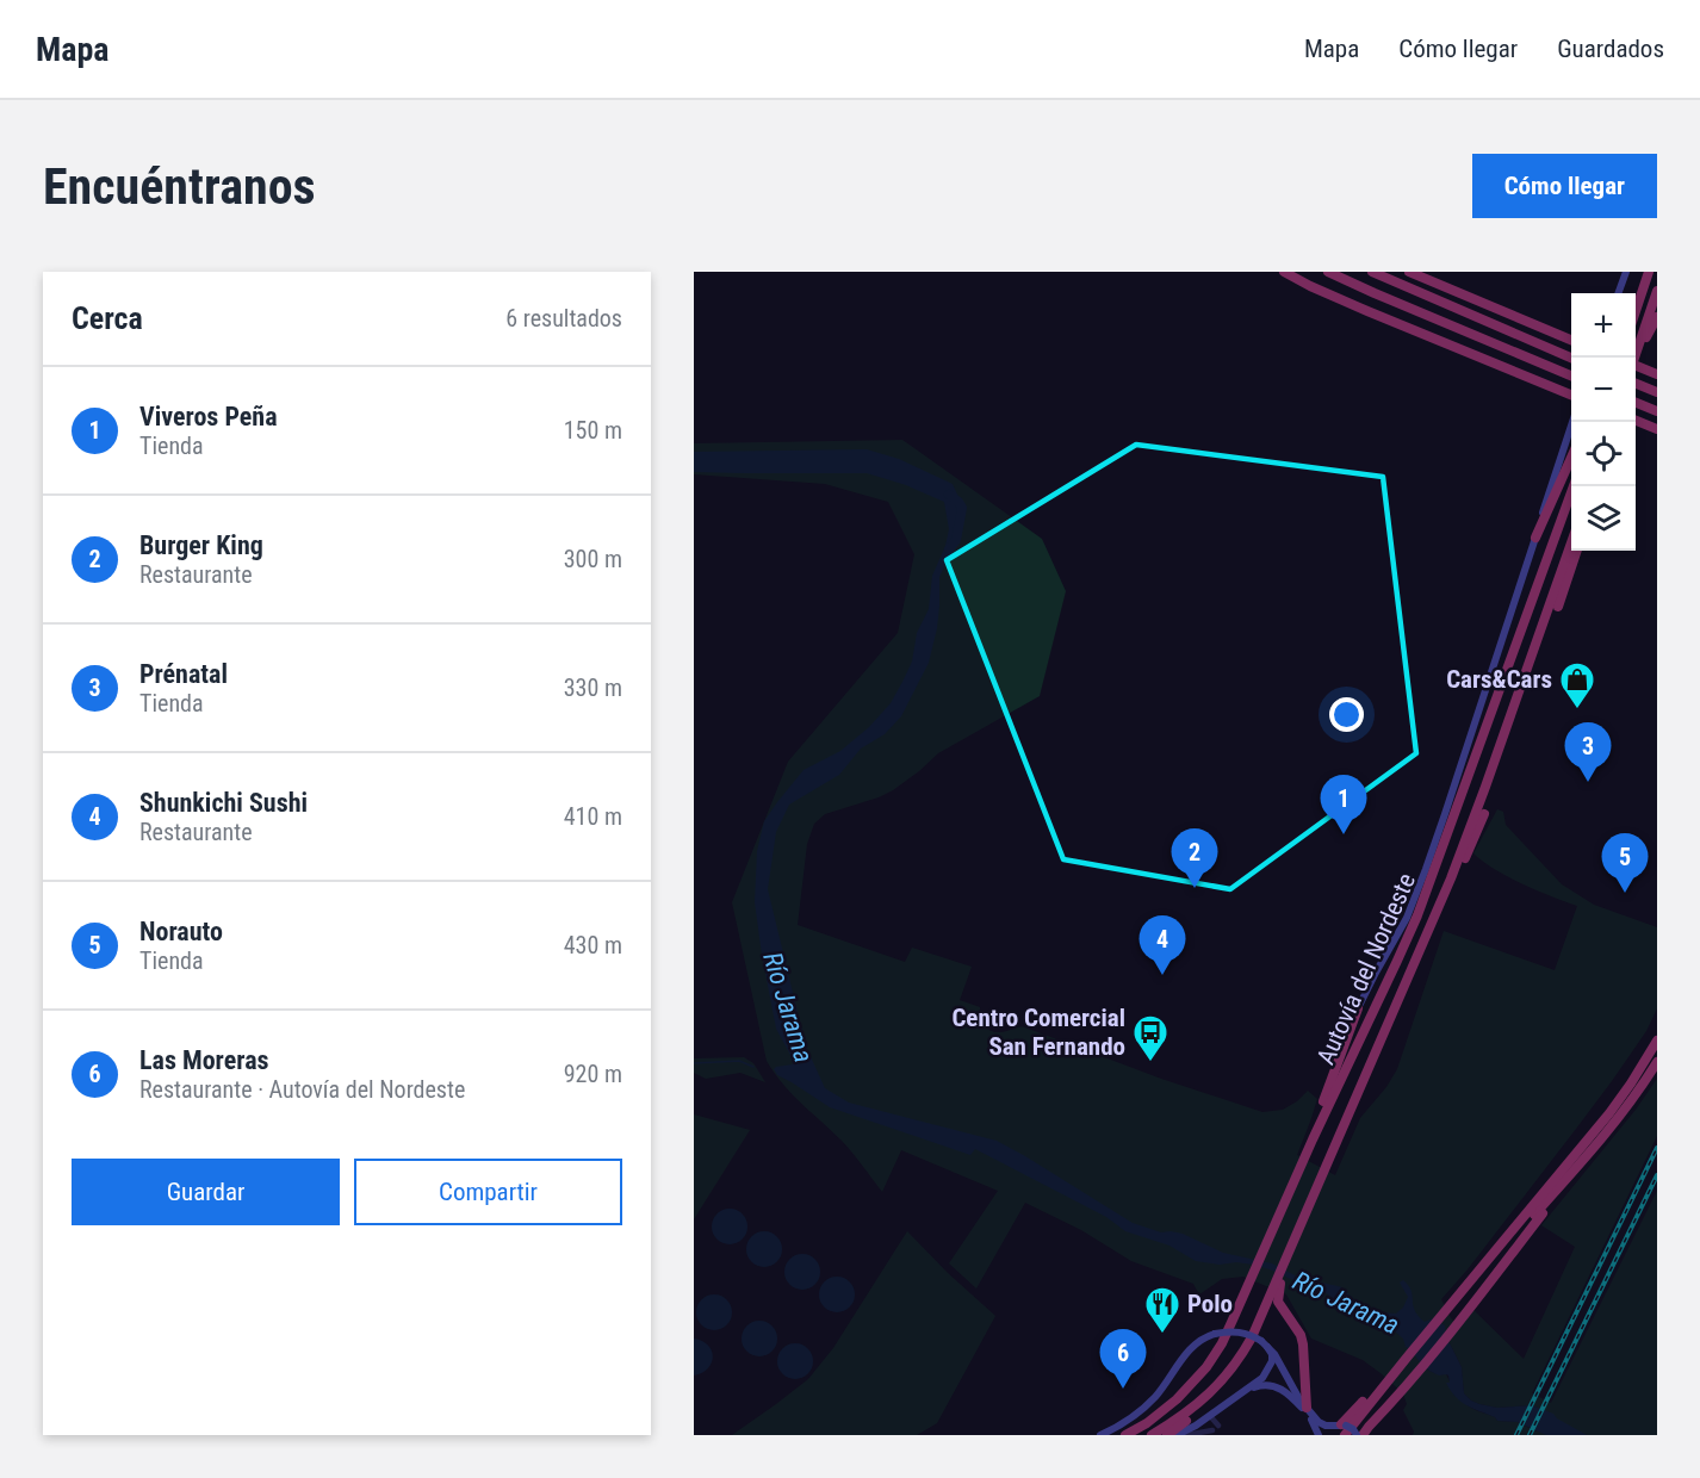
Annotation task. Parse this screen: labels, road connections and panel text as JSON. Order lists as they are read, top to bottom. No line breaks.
{"streets":{"highway":["Autovía del Nordeste"]},"water":["Río Jarama"],"places":{"shop":["Cars&Cars"],"bus stop":["Centro Comercial San Fernando"],"restaurant":["Polo"]},"page":{"header":"Mapa","nav":["Mapa","Cómo llegar","Guardados"],"buttons":["Cómo llegar",["Guardar","Compartir"]],"title":"Encuéntranos","heading":["Cerca","6 resultados"],"map_buttons":["+","−"],"list":[{"mark":"1","name":"Viveros Peña","note":"Tienda","value":"150 m"},{"mark":"2","name":"Burger King","note":"Restaurante","value":"300 m"},{"mark":"3","name":"Prénatal","note":"Tienda","value":"330 m"},{"mark":"4","name":"Shunkichi Sushi","note":"Restaurante","value":"410 m"},{"mark":"5","name":"Norauto","note":"Tienda","value":"430 m"},{"mark":"6","name":"Las Moreras","note":"Restaurante · Autovía del Nordeste","value":"920 m"}],"pins":["3","1","2","5","4","6"]}}
